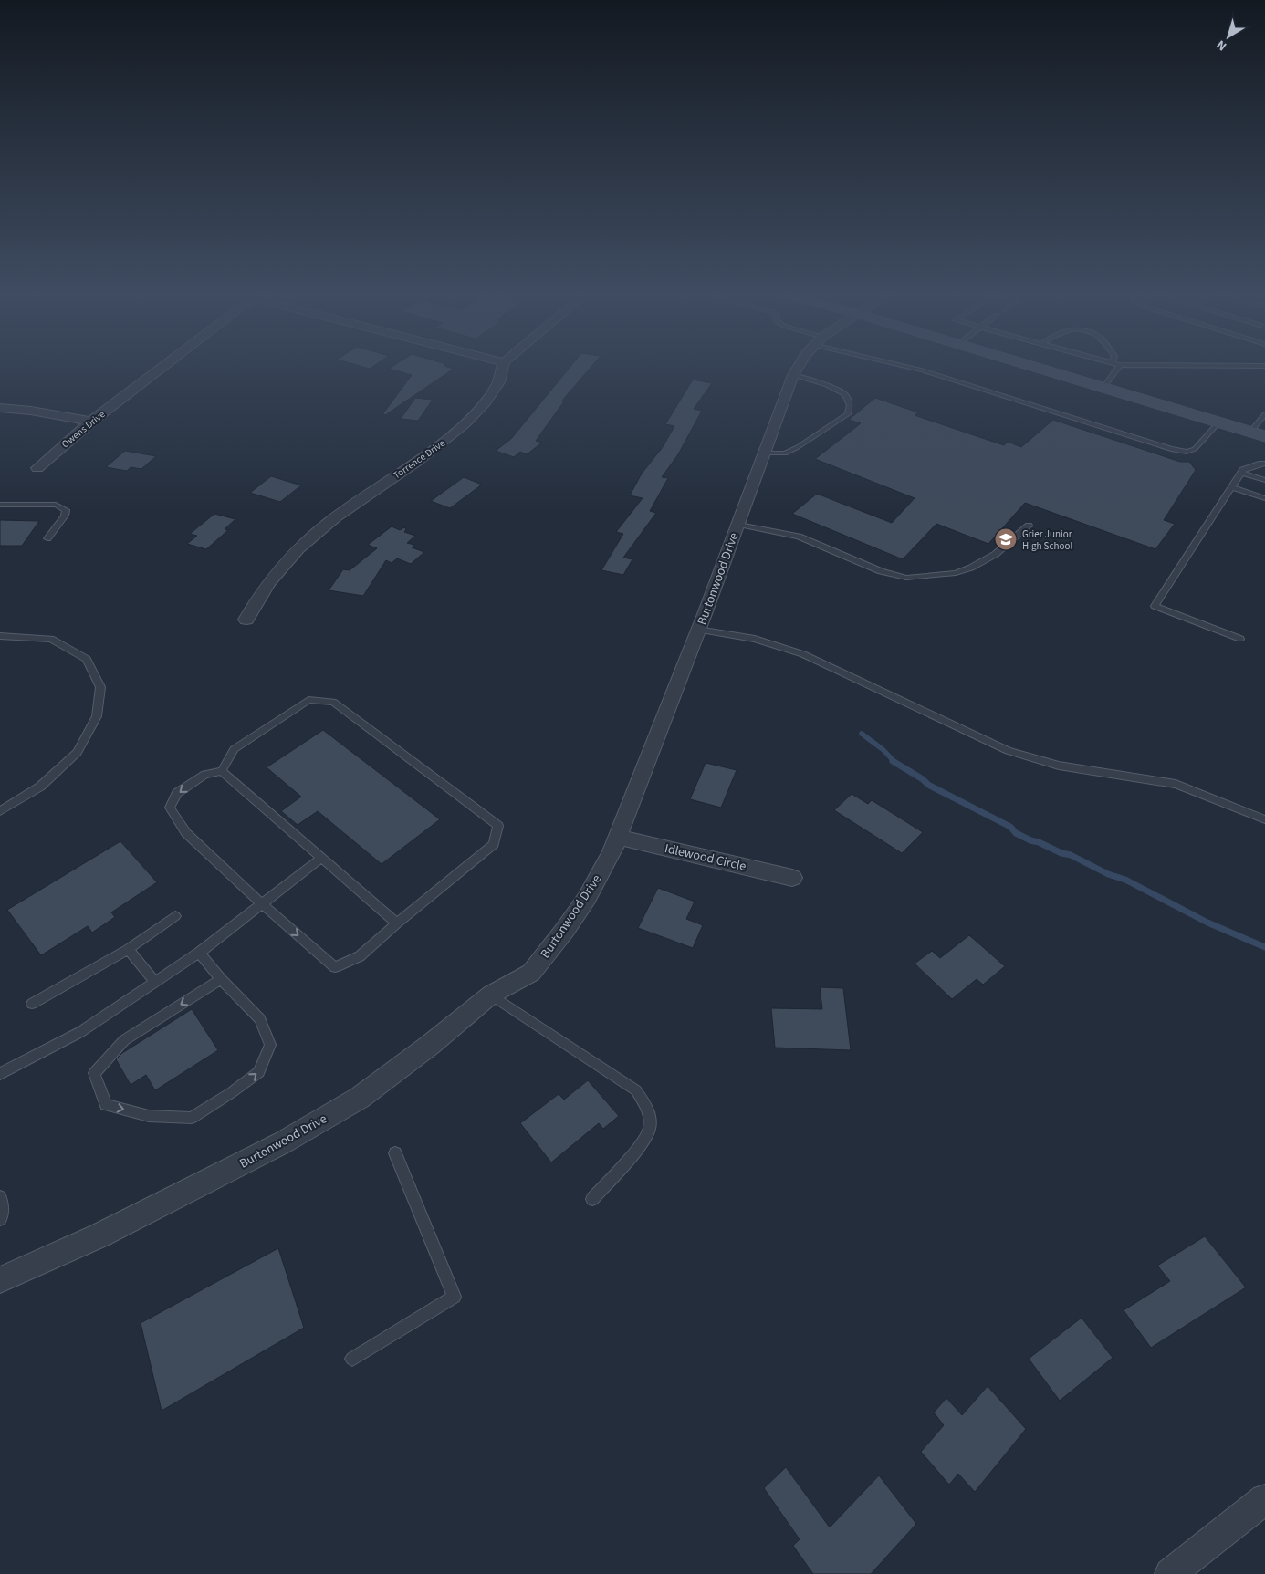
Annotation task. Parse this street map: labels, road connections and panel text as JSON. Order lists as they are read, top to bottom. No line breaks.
{"streets":{"street":["Owens Drive","Torrence Drive","Burtonwood Drive","Idlewood Circle"]},"crossings":[["Burtonwood Drive","Idlewood Circle"]],"places":{"school or university":["Grier Junior High School"]},"north":"bottom left"}
